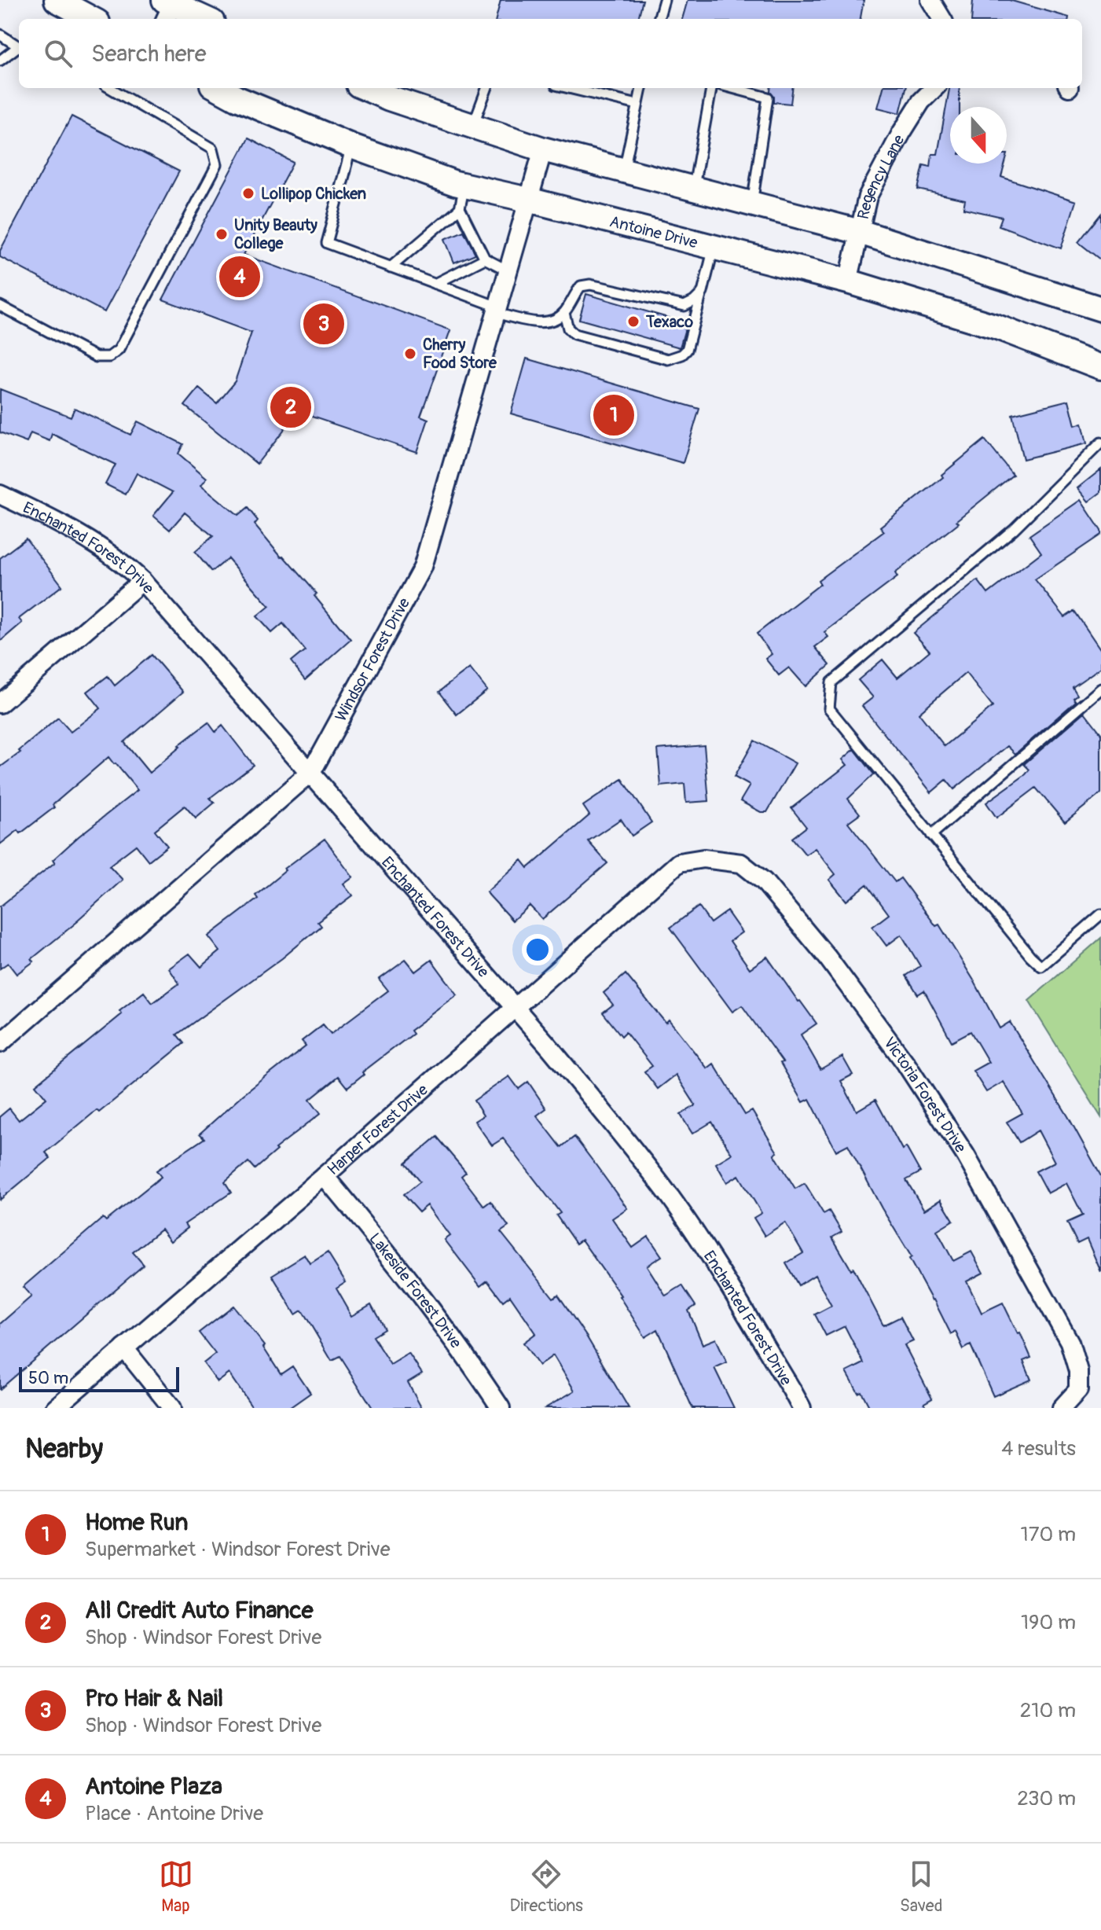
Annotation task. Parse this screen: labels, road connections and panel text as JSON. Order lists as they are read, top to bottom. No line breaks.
{"streets":{"main road":["Antoine Drive"],"street":["Regency Lane","Enchanted Forest Drive","Windsor Forest Drive","Victoria Forest Drive","Harper Forest Drive","Lakeside Forest Drive"]},"crossings":[["Regency Lane","Antoine Drive"],["Antoine Drive","Windsor Forest Drive"],["Enchanted Forest Drive","Windsor Forest Drive"],["Enchanted Forest Drive","Harper Forest Drive"],["Victoria Forest Drive","Harper Forest Drive"],["Harper Forest Drive","Lakeside Forest Drive"]],"places":["Lollipop Chicken","Unity Beauty College","Texaco","Cherry Food Store"],"scale_bar":"50 m","north":"bottom","page":{"search":"Search here","pins":["4","3","2","1"],"scale":"50 m","heading":["Nearby","4 results"],"list":[{"mark":"1","name":"Home Run","note":"Supermarket · Windsor Forest Drive","value":"170 m"},{"mark":"2","name":"All Credit Auto Finance","note":"Shop · Windsor Forest Drive","value":"190 m"},{"mark":"3","name":"Pro Hair & Nail","note":"Shop · Windsor Forest Drive","value":"210 m"},{"mark":"4","name":"Antoine Plaza","note":"Place · Antoine Drive","value":"230 m"}],"nav":["Map","Directions","Saved"]}}
